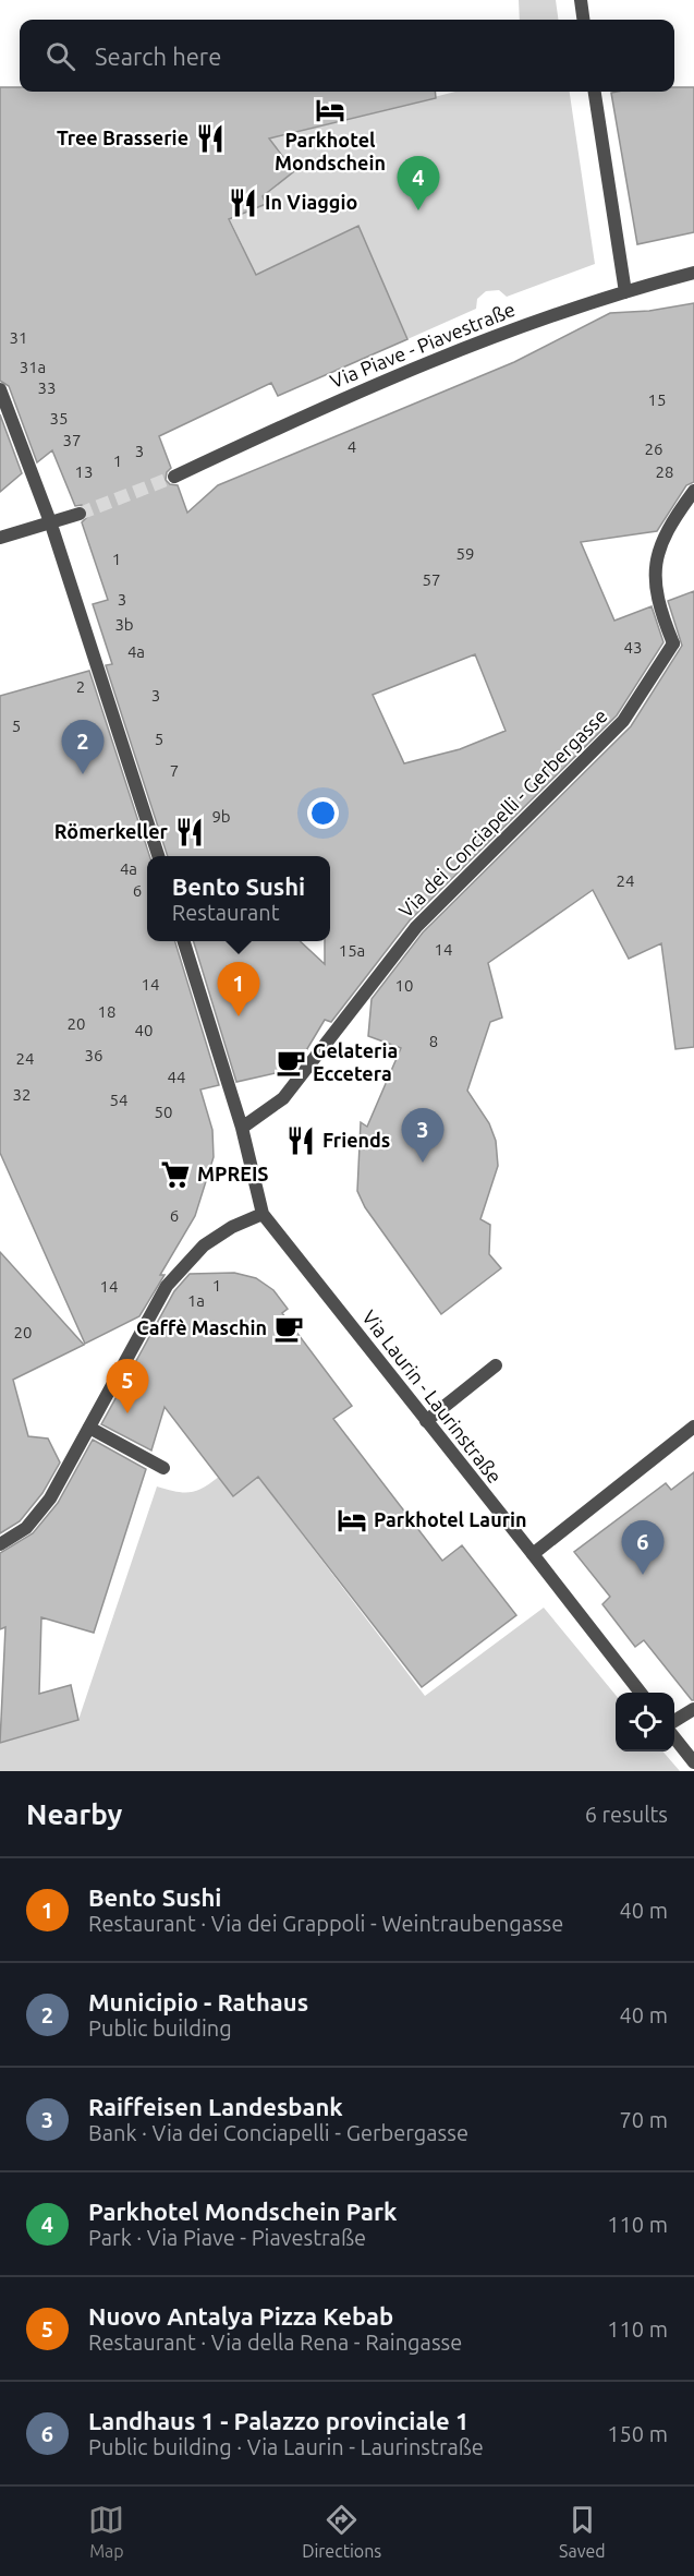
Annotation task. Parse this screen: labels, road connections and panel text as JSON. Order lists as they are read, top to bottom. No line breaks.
{"streets":{"street":["Via Piave - Piavestraße","Via dei Conciapelli - Gerbergasse","Via Laurin - Laurinstraße"]},"places":{"hotel":["Parkhotel Mondschein","Parkhotel Laurin"],"restaurant":["Tree Brasserie","In Viaggio","Römerkeller","Friends"],"cafe":["Gelateria Eccetera","Caffè Maschin"],"supermarket":["MPREIS"]},"house_numbers":["31","31a","33","15","35","37","4","26","3","1","13","28","59","1","57","3","3b","43","4a","2","3","5","5","7","9b","4a","24","6","14","15a","14","10","18","20","40","8","36","24","44","32","54","50","6","1","14","1a","20"],"page":{"search":"Search here","pins":["4","2","1","3","5","6"],"popup":["Bento Sushi","Restaurant"],"heading":["Nearby","6 results"],"list":[{"mark":"1","name":"Bento Sushi","note":"Restaurant · Via dei Grappoli - Weintraubengasse","value":"40 m"},{"mark":"2","name":"Municipio - Rathaus","note":"Public building","value":"40 m"},{"mark":"3","name":"Raiffeisen Landesbank","note":"Bank · Via dei Conciapelli - Gerbergasse","value":"70 m"},{"mark":"4","name":"Parkhotel Mondschein Park","note":"Park · Via Piave - Piavestraße","value":"110 m"},{"mark":"5","name":"Nuovo Antalya Pizza Kebab","note":"Restaurant · Via della Rena - Raingasse","value":"110 m"},{"mark":"6","name":"Landhaus 1 - Palazzo provinciale 1","note":"Public building · Via Laurin - Laurinstraße","value":"150 m"}],"nav":["Map","Directions","Saved"]}}
